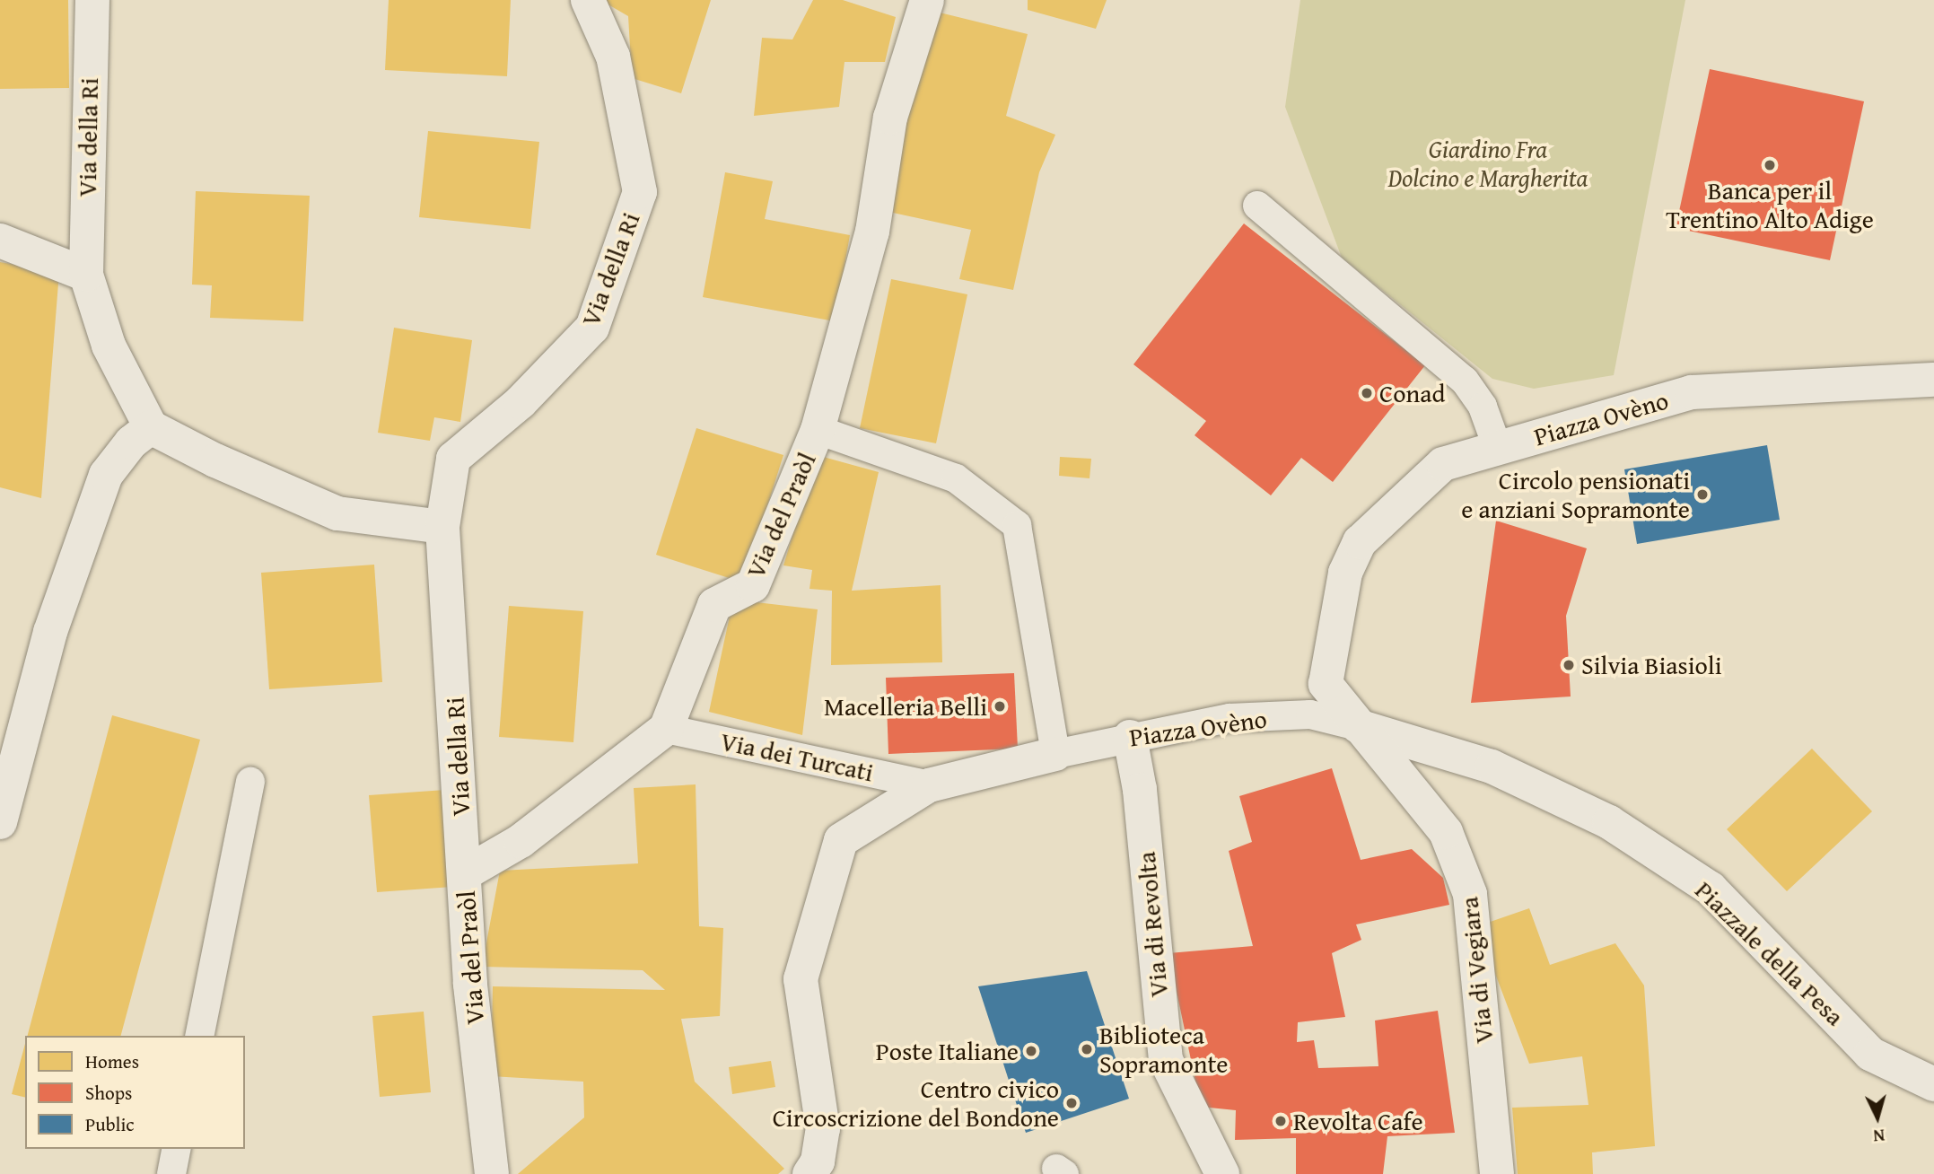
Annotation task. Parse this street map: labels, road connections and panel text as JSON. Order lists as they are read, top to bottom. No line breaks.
{"streets":{"street":["Via della Ri","Piazza Ovèno","Via del Praòl","Via dei Turcati","Via di Revolta","Piazzale della Pesa","Via di Vegiara"]},"crossings":[["Via della Ri","Via del Praòl"],["Piazza Ovèno","Via dei Turcati"],["Piazza Ovèno","Via di Revolta"],["Piazza Ovèno","Piazzale della Pesa"],["Piazza Ovèno","Via di Vegiara"],["Via del Praòl","Via dei Turcati"],["Piazzale della Pesa","Via di Vegiara"]],"parks":["Giardino Fra Dolcino e Margherita"],"places":["Banca per il Trentino Alto Adige","Conad","Circolo pensionati e anziani Sopramonte","Silvia Biasioli","Macelleria Belli","Biblioteca Sopramonte","Poste Italiane","Centro civico Circoscrizione del Bondone","Revolta Cafe"],"legend":["Homes","Shops","Public"],"north":"bottom"}
